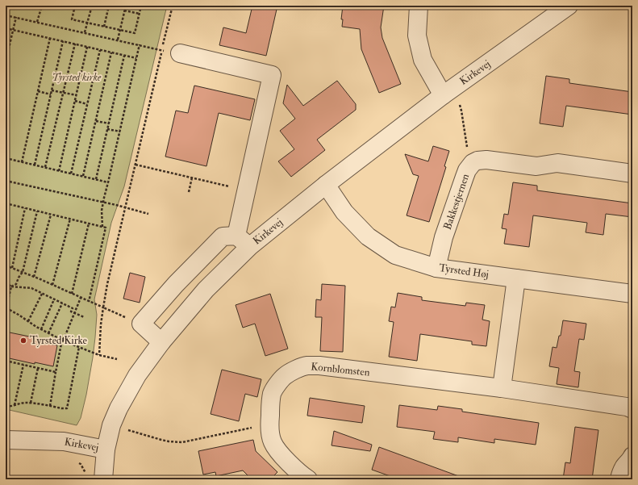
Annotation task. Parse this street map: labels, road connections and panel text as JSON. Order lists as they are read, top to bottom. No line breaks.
{"streets":{"street":["Kirkevej","Bakkestjernen","Tyrsted Høj","Kornblomsten"]},"crossings":[["Kirkevej","Tyrsted Høj"],["Bakkestjernen","Tyrsted Høj"]],"parks":["Tyrsted kirke"],"places":["Tyrsted Kirke"]}
